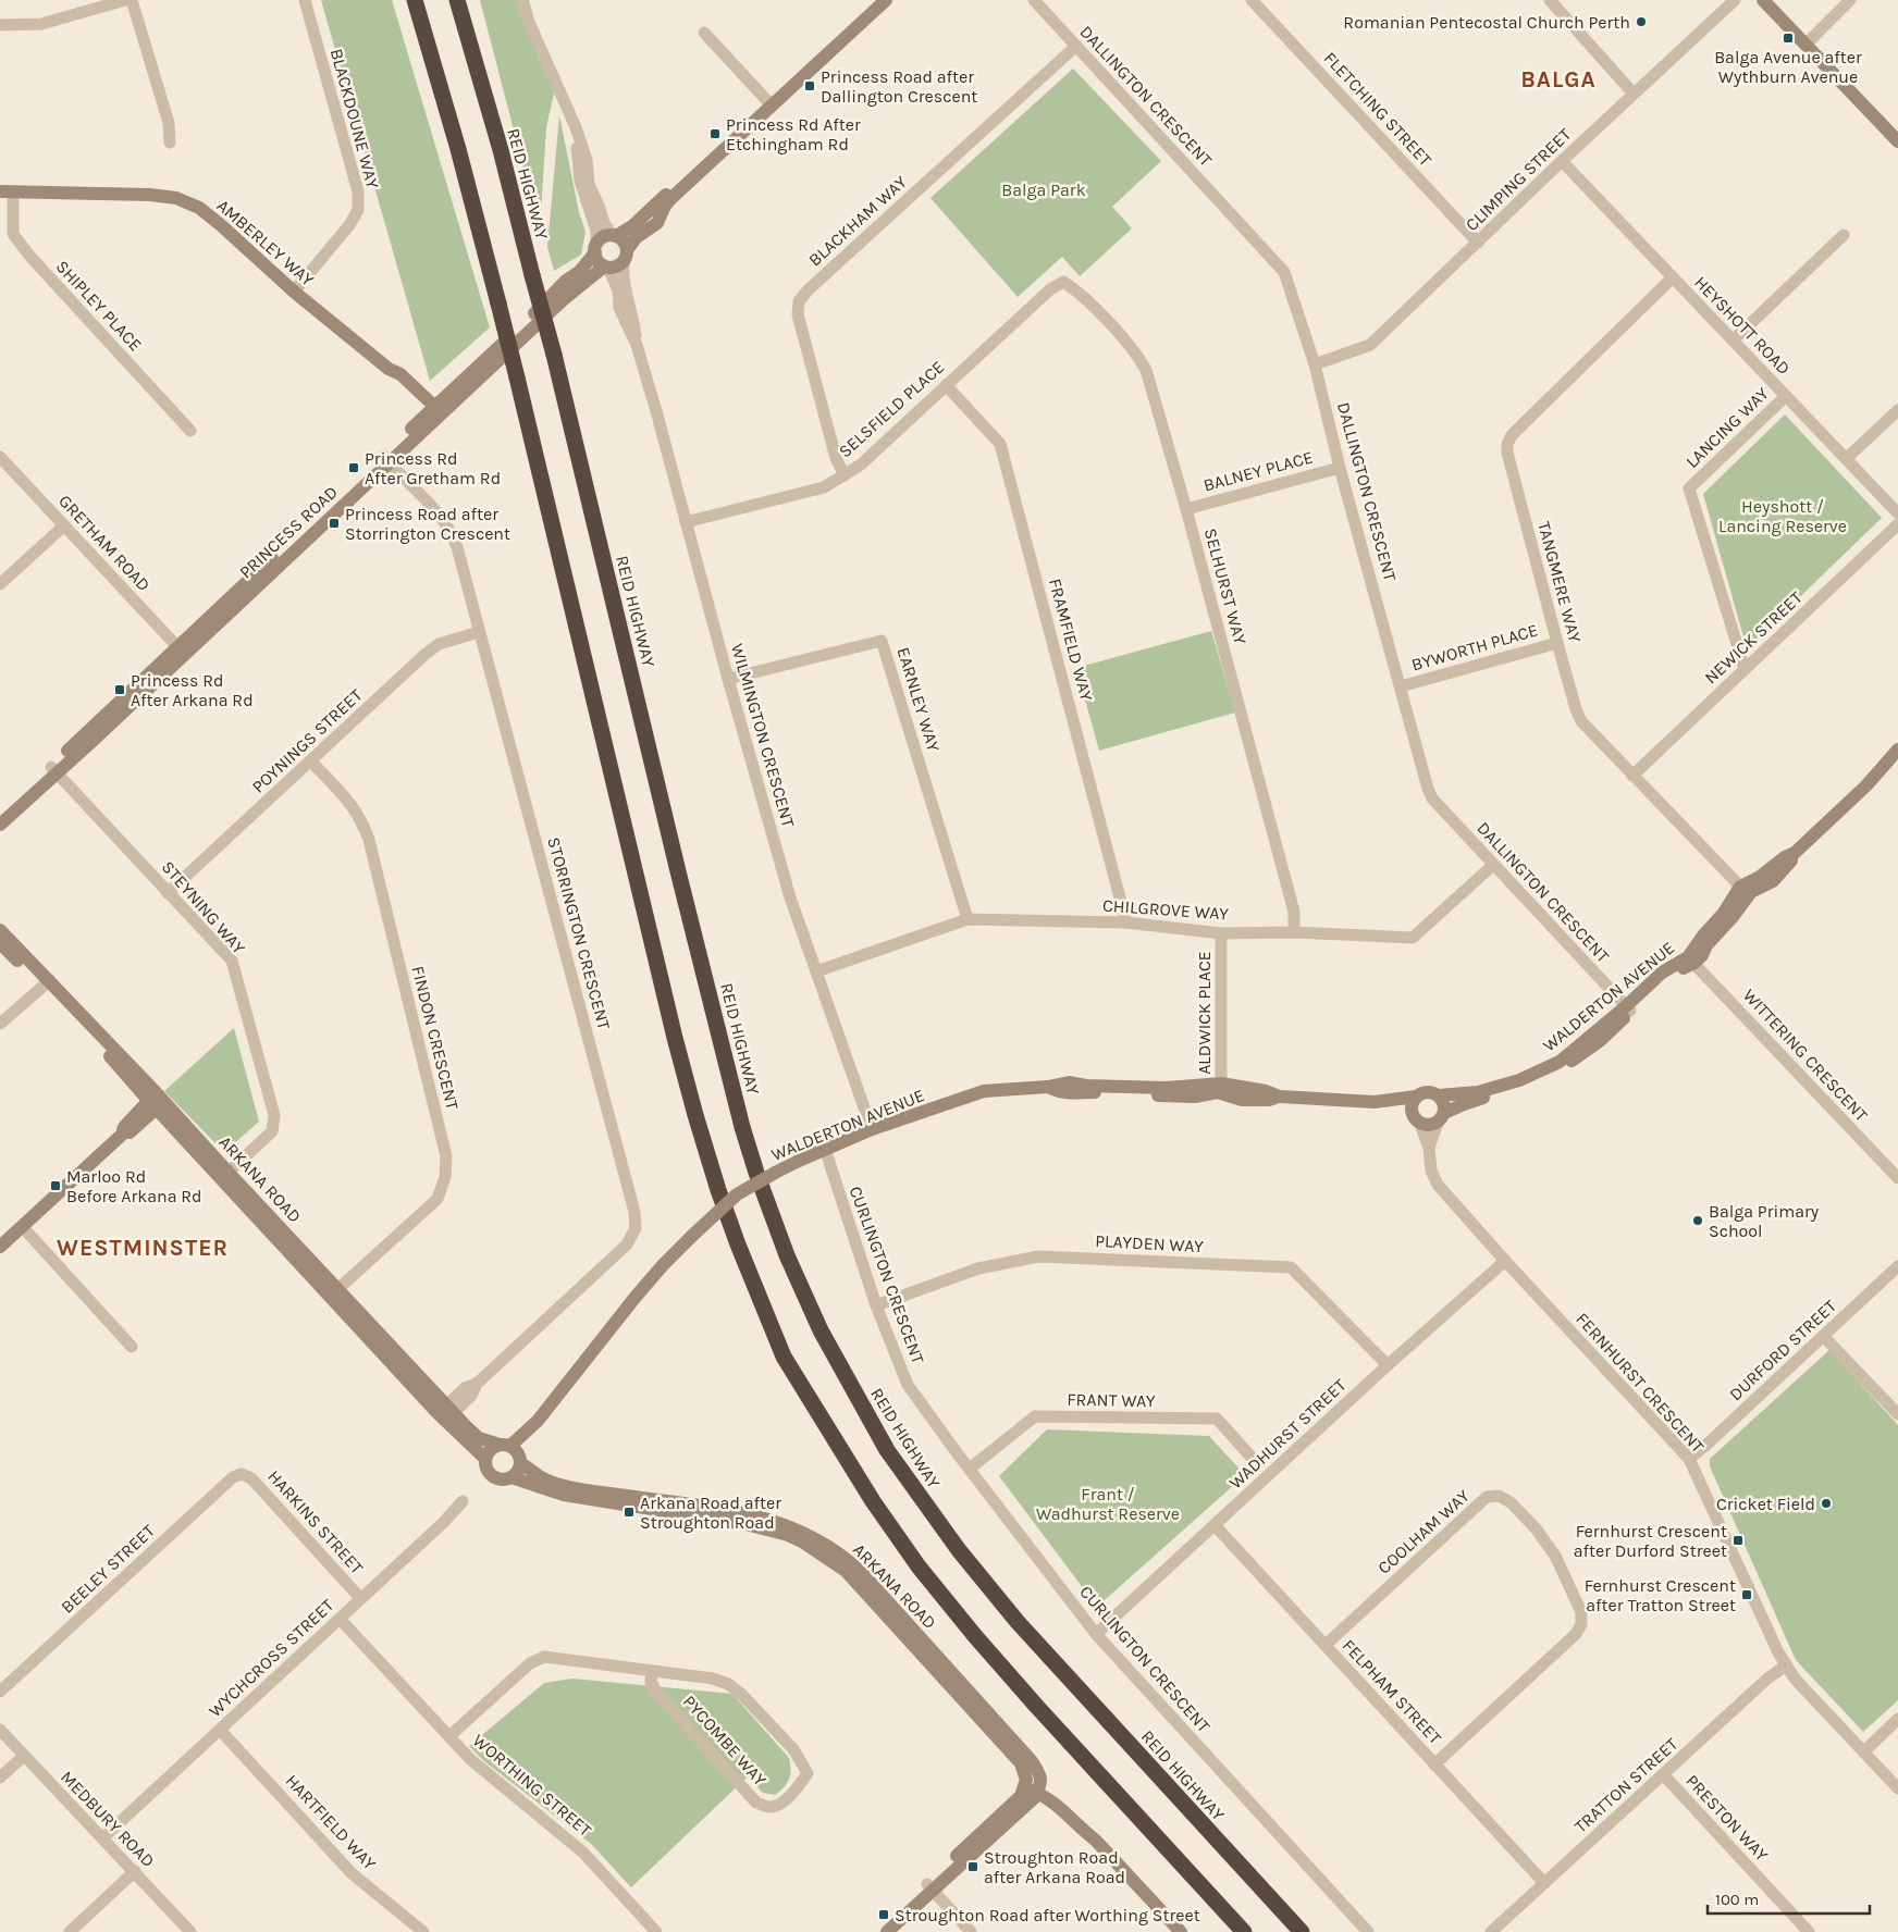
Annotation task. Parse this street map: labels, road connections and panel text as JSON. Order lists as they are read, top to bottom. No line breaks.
{"streets":{"highway":["REID HIGHWAY"],"street":["DALLINGTON CRESCENT","FLETCHING STREET","BLACKDOUNE WAY","CLIMPING STREET","BLACKHAM WAY","AMBERLEY WAY","SHIPLEY PLACE","HEYSHOTT ROAD","SELSFIELD PLACE","LANCING WAY","BALNEY PLACE","PRINCESS ROAD","GRETHAM ROAD","TANGMERE WAY","SELHURST WAY","NEWICK STREET","FRAMFIELD WAY","BYWORTH PLACE","EARNLEY WAY","WILMINGTON CRESCENT","POYNINGS STREET","STEYNING WAY","CHILGROVE WAY","STORRINGTON CRESCENT","WALDERTON AVENUE","ALDWICK PLACE","FINDON CRESCENT","WITTERING CRESCENT","ARKANA ROAD","PLAYDEN WAY","CURLINGTON CRESCENT","DURFORD STREET","FERNHURST CRESCENT","FRANT WAY","WADHURST STREET","HARKINS STREET","COOLHAM WAY","BEELEY STREET","WYCHCROSS STREET","FELPHAM STREET","PYCOMBE WAY","WORTHING STREET","TRATTON STREET","PRESTON WAY","MEDBURY ROAD","HARTFIELD WAY"]},"crossings":[["DALLINGTON CRESCENT","CLIMPING STREET"],["DALLINGTON CRESCENT","BLACKHAM WAY"],["DALLINGTON CRESCENT","BALNEY PLACE"],["DALLINGTON CRESCENT","BYWORTH PLACE"],["DALLINGTON CRESCENT","CHILGROVE WAY"],["DALLINGTON CRESCENT","WALDERTON AVENUE"],["FLETCHING STREET","CLIMPING STREET"],["BLACKDOUNE WAY","AMBERLEY WAY"],["CLIMPING STREET","HEYSHOTT ROAD"],["BLACKHAM WAY","SELSFIELD PLACE"],["AMBERLEY WAY","SHIPLEY PLACE"],["AMBERLEY WAY","PRINCESS ROAD"],["HEYSHOTT ROAD","LANCING WAY"],["HEYSHOTT ROAD","TANGMERE WAY"],["SELSFIELD PLACE","SELHURST WAY"],["SELSFIELD PLACE","FRAMFIELD WAY"],["SELSFIELD PLACE","WILMINGTON CRESCENT"],["LANCING WAY","NEWICK STREET"],["BALNEY PLACE","SELHURST WAY"],["PRINCESS ROAD","GRETHAM ROAD"],["PRINCESS ROAD","WILMINGTON CRESCENT"],["PRINCESS ROAD","STEYNING WAY"],["PRINCESS ROAD","STORRINGTON CRESCENT"],["TANGMERE WAY","NEWICK STREET"],["TANGMERE WAY","BYWORTH PLACE"],["TANGMERE WAY","WALDERTON AVENUE"],["SELHURST WAY","CHILGROVE WAY"],["FRAMFIELD WAY","CHILGROVE WAY"],["EARNLEY WAY","WILMINGTON CRESCENT"],["EARNLEY WAY","CHILGROVE WAY"],["WILMINGTON CRESCENT","CHILGROVE WAY"],["WILMINGTON CRESCENT","WALDERTON AVENUE"],["POYNINGS STREET","STEYNING WAY"],["POYNINGS STREET","STORRINGTON CRESCENT"],["POYNINGS STREET","FINDON CRESCENT"],["STEYNING WAY","ARKANA ROAD"],["CHILGROVE WAY","ALDWICK PLACE"],["STORRINGTON CRESCENT","ARKANA ROAD"],["WALDERTON AVENUE","ALDWICK PLACE"],["WALDERTON AVENUE","WITTERING CRESCENT"],["WALDERTON AVENUE","ARKANA ROAD"],["WALDERTON AVENUE","CURLINGTON CRESCENT"],["WALDERTON AVENUE","FERNHURST CRESCENT"],["FINDON CRESCENT","ARKANA ROAD"],["PLAYDEN WAY","CURLINGTON CRESCENT"],["PLAYDEN WAY","WADHURST STREET"],["CURLINGTON CRESCENT","FRANT WAY"],["CURLINGTON CRESCENT","WADHURST STREET"],["DURFORD STREET","FERNHURST CRESCENT"],["FERNHURST CRESCENT","WADHURST STREET"],["FERNHURST CRESCENT","TRATTON STREET"],["WADHURST STREET","FELPHAM STREET"],["HARKINS STREET","BEELEY STREET"],["HARKINS STREET","WYCHCROSS STREET"],["COOLHAM WAY","FELPHAM STREET"],["WYCHCROSS STREET","WORTHING STREET"],["WYCHCROSS STREET","MEDBURY ROAD"],["WYCHCROSS STREET","HARTFIELD WAY"],["FELPHAM STREET","TRATTON STREET"],["PYCOMBE WAY","WORTHING STREET"],["TRATTON STREET","PRESTON WAY"]],"districts":["BALGA","WESTMINSTER"],"parks":["Balga Park","Heyshott / Lancing Reserve","Frant / Wadhurst Reserve"],"places":{"other":["Romanian Pentecostal Church Perth","Balga Primary School","Cricket Field"],"transit":["Balga Avenue after Wythburn Avenue","Princess Road after Dallington Crescent","Princess Rd After Etchingham Rd","Princess Rd After Gretham Rd","Princess Road after Storrington Crescent","Princess Rd After Arkana Rd","Marloo Rd Before Arkana Rd","Arkana Road after Stroughton Road","Fernhurst Crescent after Durford Street","Fernhurst Crescent after Tratton Street","Stroughton Road after Arkana Road","Stroughton Road after Worthing Street"]},"scale_bar":"100 m"}
